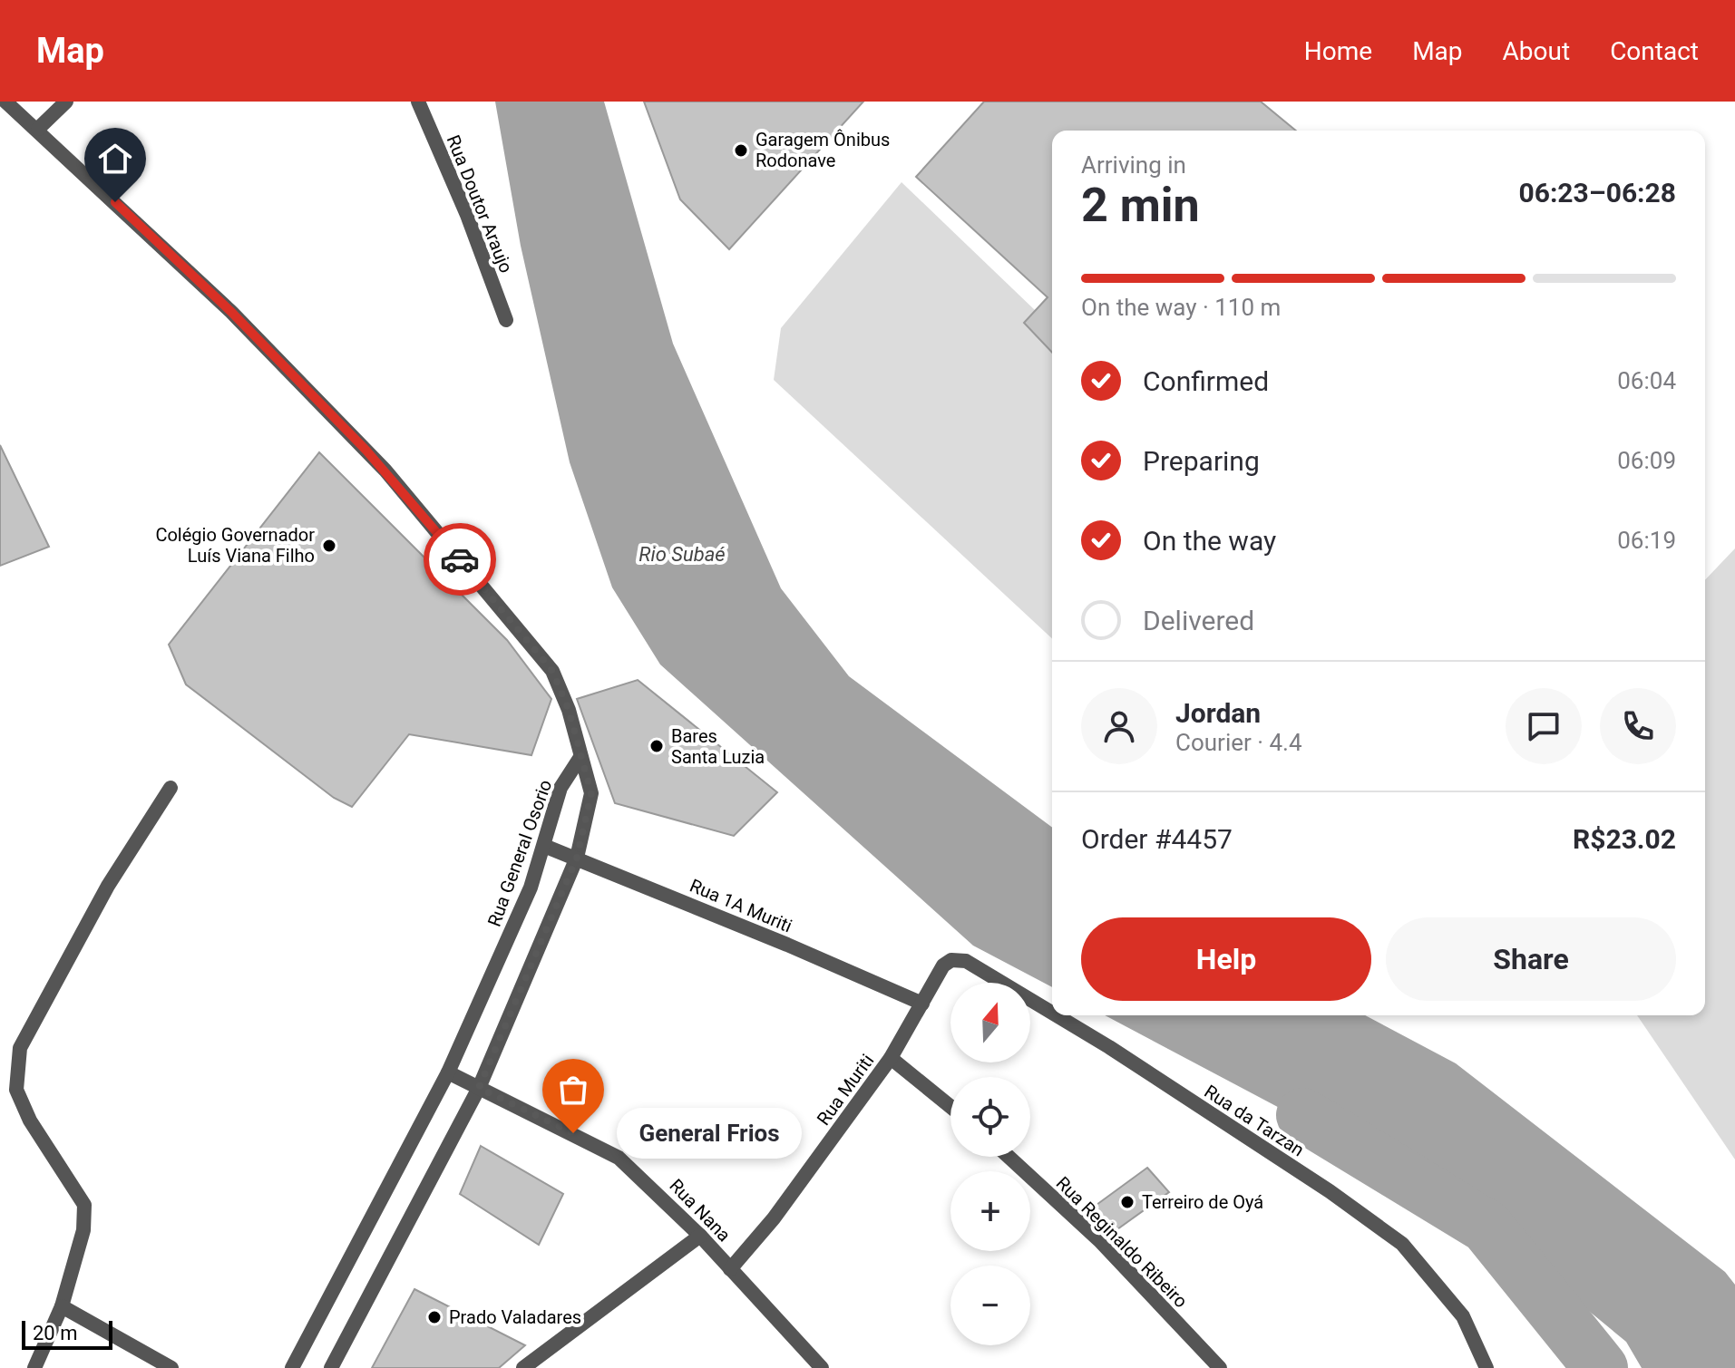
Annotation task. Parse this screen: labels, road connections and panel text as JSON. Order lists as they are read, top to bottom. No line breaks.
{"streets":{"street":["Rua Doutor Araujo","Rua General Osorio","Rua 1A Muriti","Rua Muriti","Rua da Tarzan","Rua Nana","Rua Reginaldo Ribeiro"]},"crossings":[["Rua General Osorio","Rua 1A Muriti"],["Rua General Osorio","Rua Nana"],["Rua 1A Muriti","Rua Muriti"],["Rua Muriti","Rua da Tarzan"],["Rua Muriti","Rua Nana"]],"water":["Rio Subaé"],"places":["Garagem Ônibus Rodonave","Colégio Governador Luís Viana Filho","Bares Santa Luzia","General Frios","Terreiro de Oyá","Prado Valadares"],"scale_bar":"20 m","north":"top","page":{"header":"Map","nav":["Home","Map","About","Contact"],"heading":["2 min","Arriving in","06:23–06:28"],"panel":["Jordan","Courier · 4.4","Order #4457","R$23.02"],"bar":"On the way · 110 m","list":[["Confirmed","06:04"],["Preparing","06:09"],["On the way","06:19"],"Delivered"],"buttons":["Help","Share"],"map_buttons":["+","−"],"bubble":"General Frios","scale":"20 m"}}
